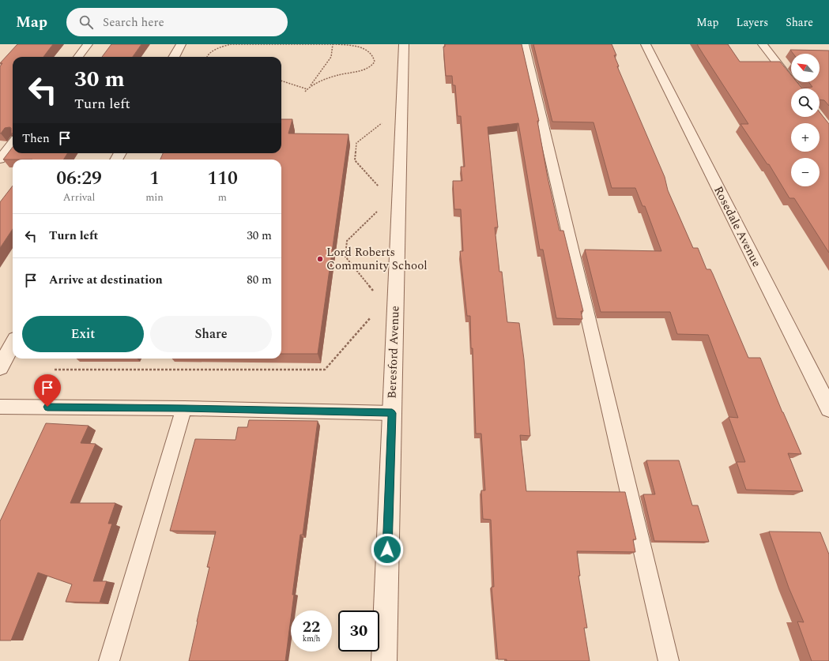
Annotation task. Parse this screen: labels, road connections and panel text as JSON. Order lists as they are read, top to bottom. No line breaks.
{"streets":{"street":["Rosedale Avenue","Beresford Avenue"]},"places":["Lord Roberts Community School"],"north":"top left","page":{"header":"Map","search":"Search here","nav":["Map","Layers","Share"],"map_buttons":["+","−"],"turn":["30 m","Turn left"],"then":"Then","eta":["06:29","Arrival","1","min","110","m"],"list":[{"name":"Turn left","value":"30 m"},{"name":"Arrive at destination","value":"80 m"}],"buttons":["Exit","Share"],"speed":"22 km/h","limit":"30"}}
